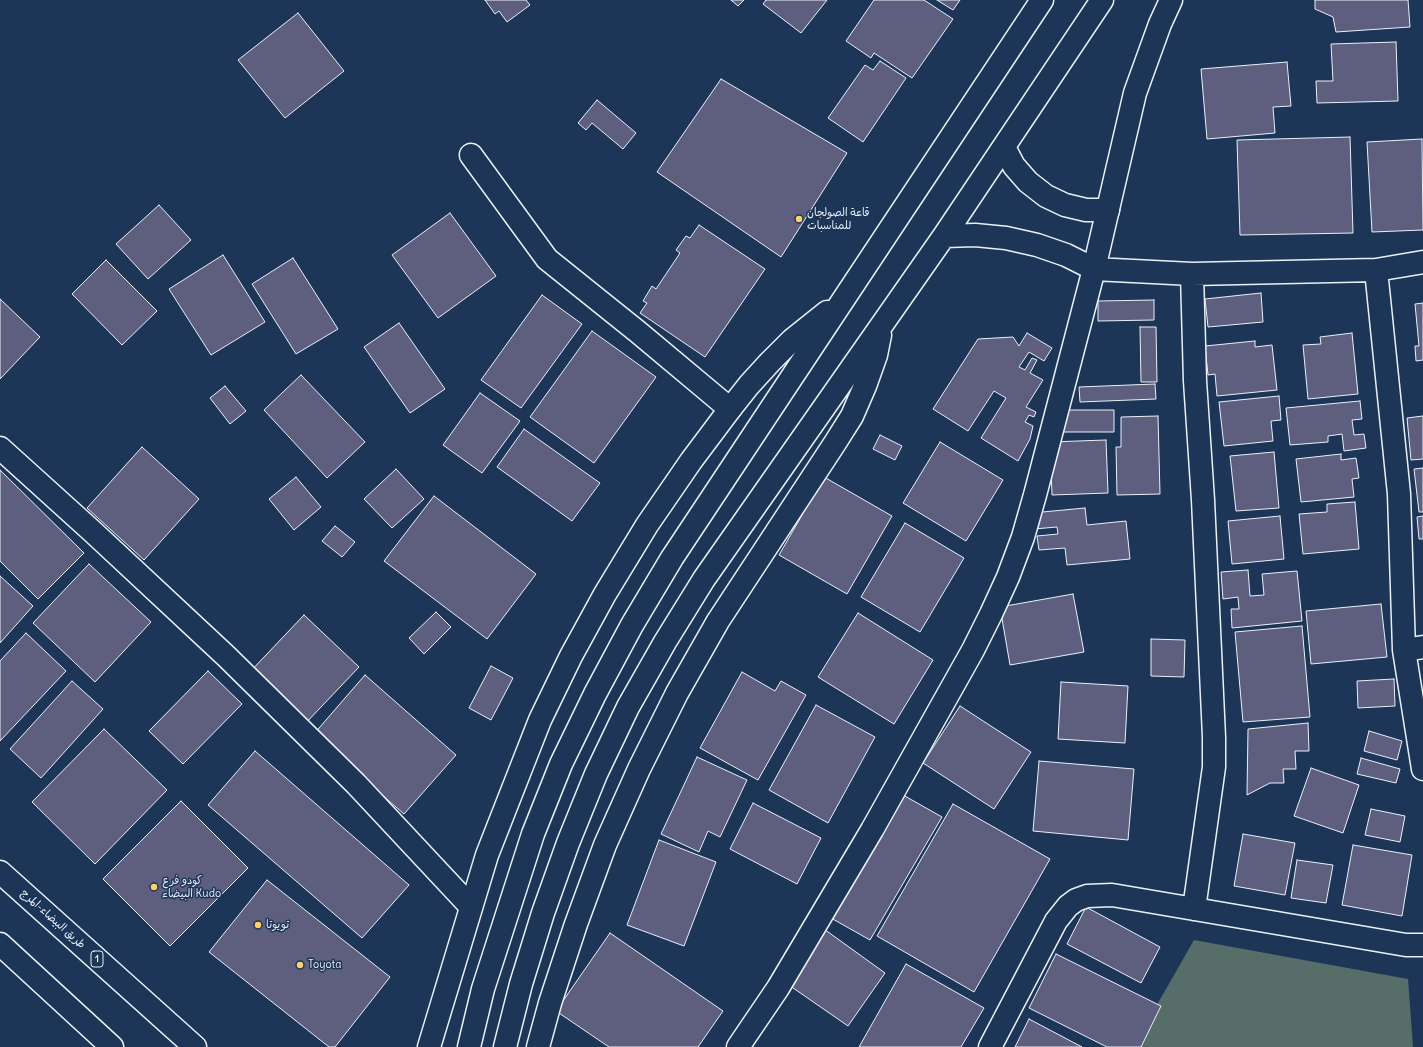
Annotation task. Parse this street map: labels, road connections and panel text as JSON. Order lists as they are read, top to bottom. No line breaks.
{"streets":{"main road":["طريق البيضاء-المرج","1"]},"places":["قاعة الصولجان للمناسبات","كودو فرع البيضاء Kudo","تويوتا","Toyota"]}
